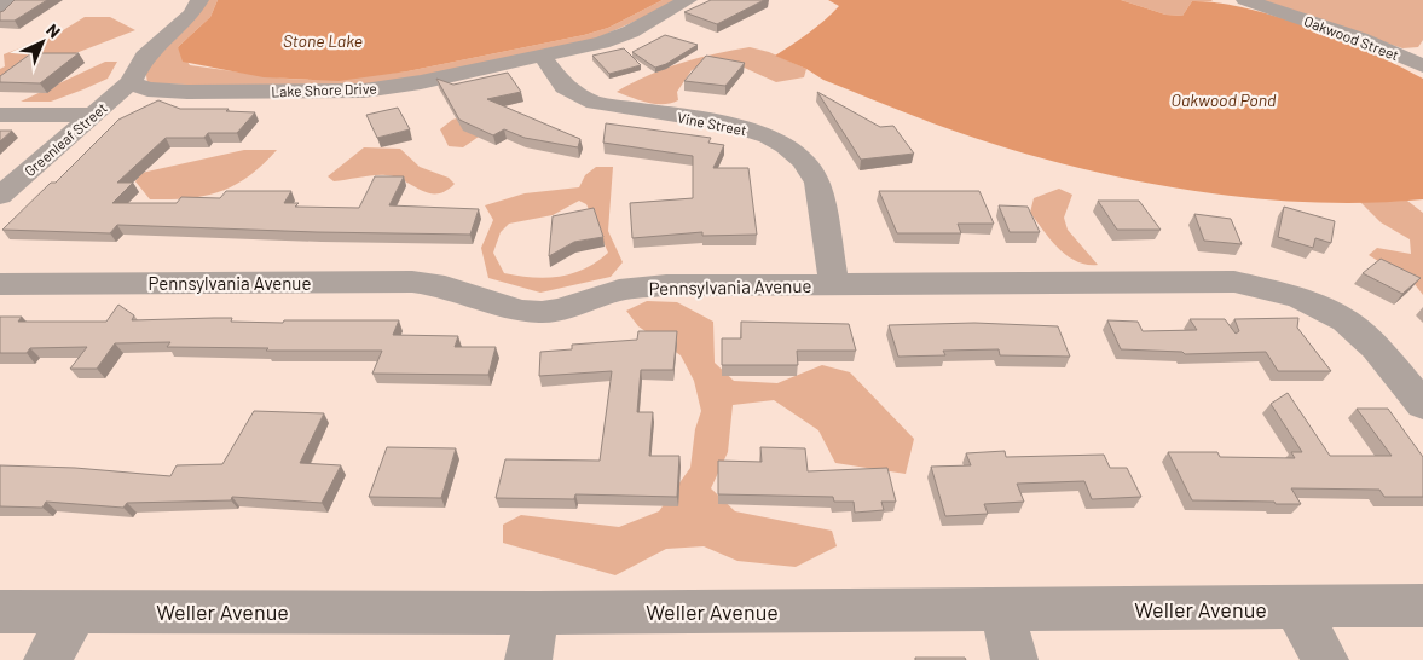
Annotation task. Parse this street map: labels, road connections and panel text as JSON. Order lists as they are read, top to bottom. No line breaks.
{"streets":{"street":["Oakwood Street","Lake Shore Drive","Vine Street","Greenleaf Street","Pennsylvania Avenue","Weller Avenue"]},"crossings":[["Lake Shore Drive","Vine Street"],["Lake Shore Drive","Greenleaf Street"],["Vine Street","Pennsylvania Avenue"]],"water":["Stone Lake","Oakwood Pond"],"north":"top right"}
